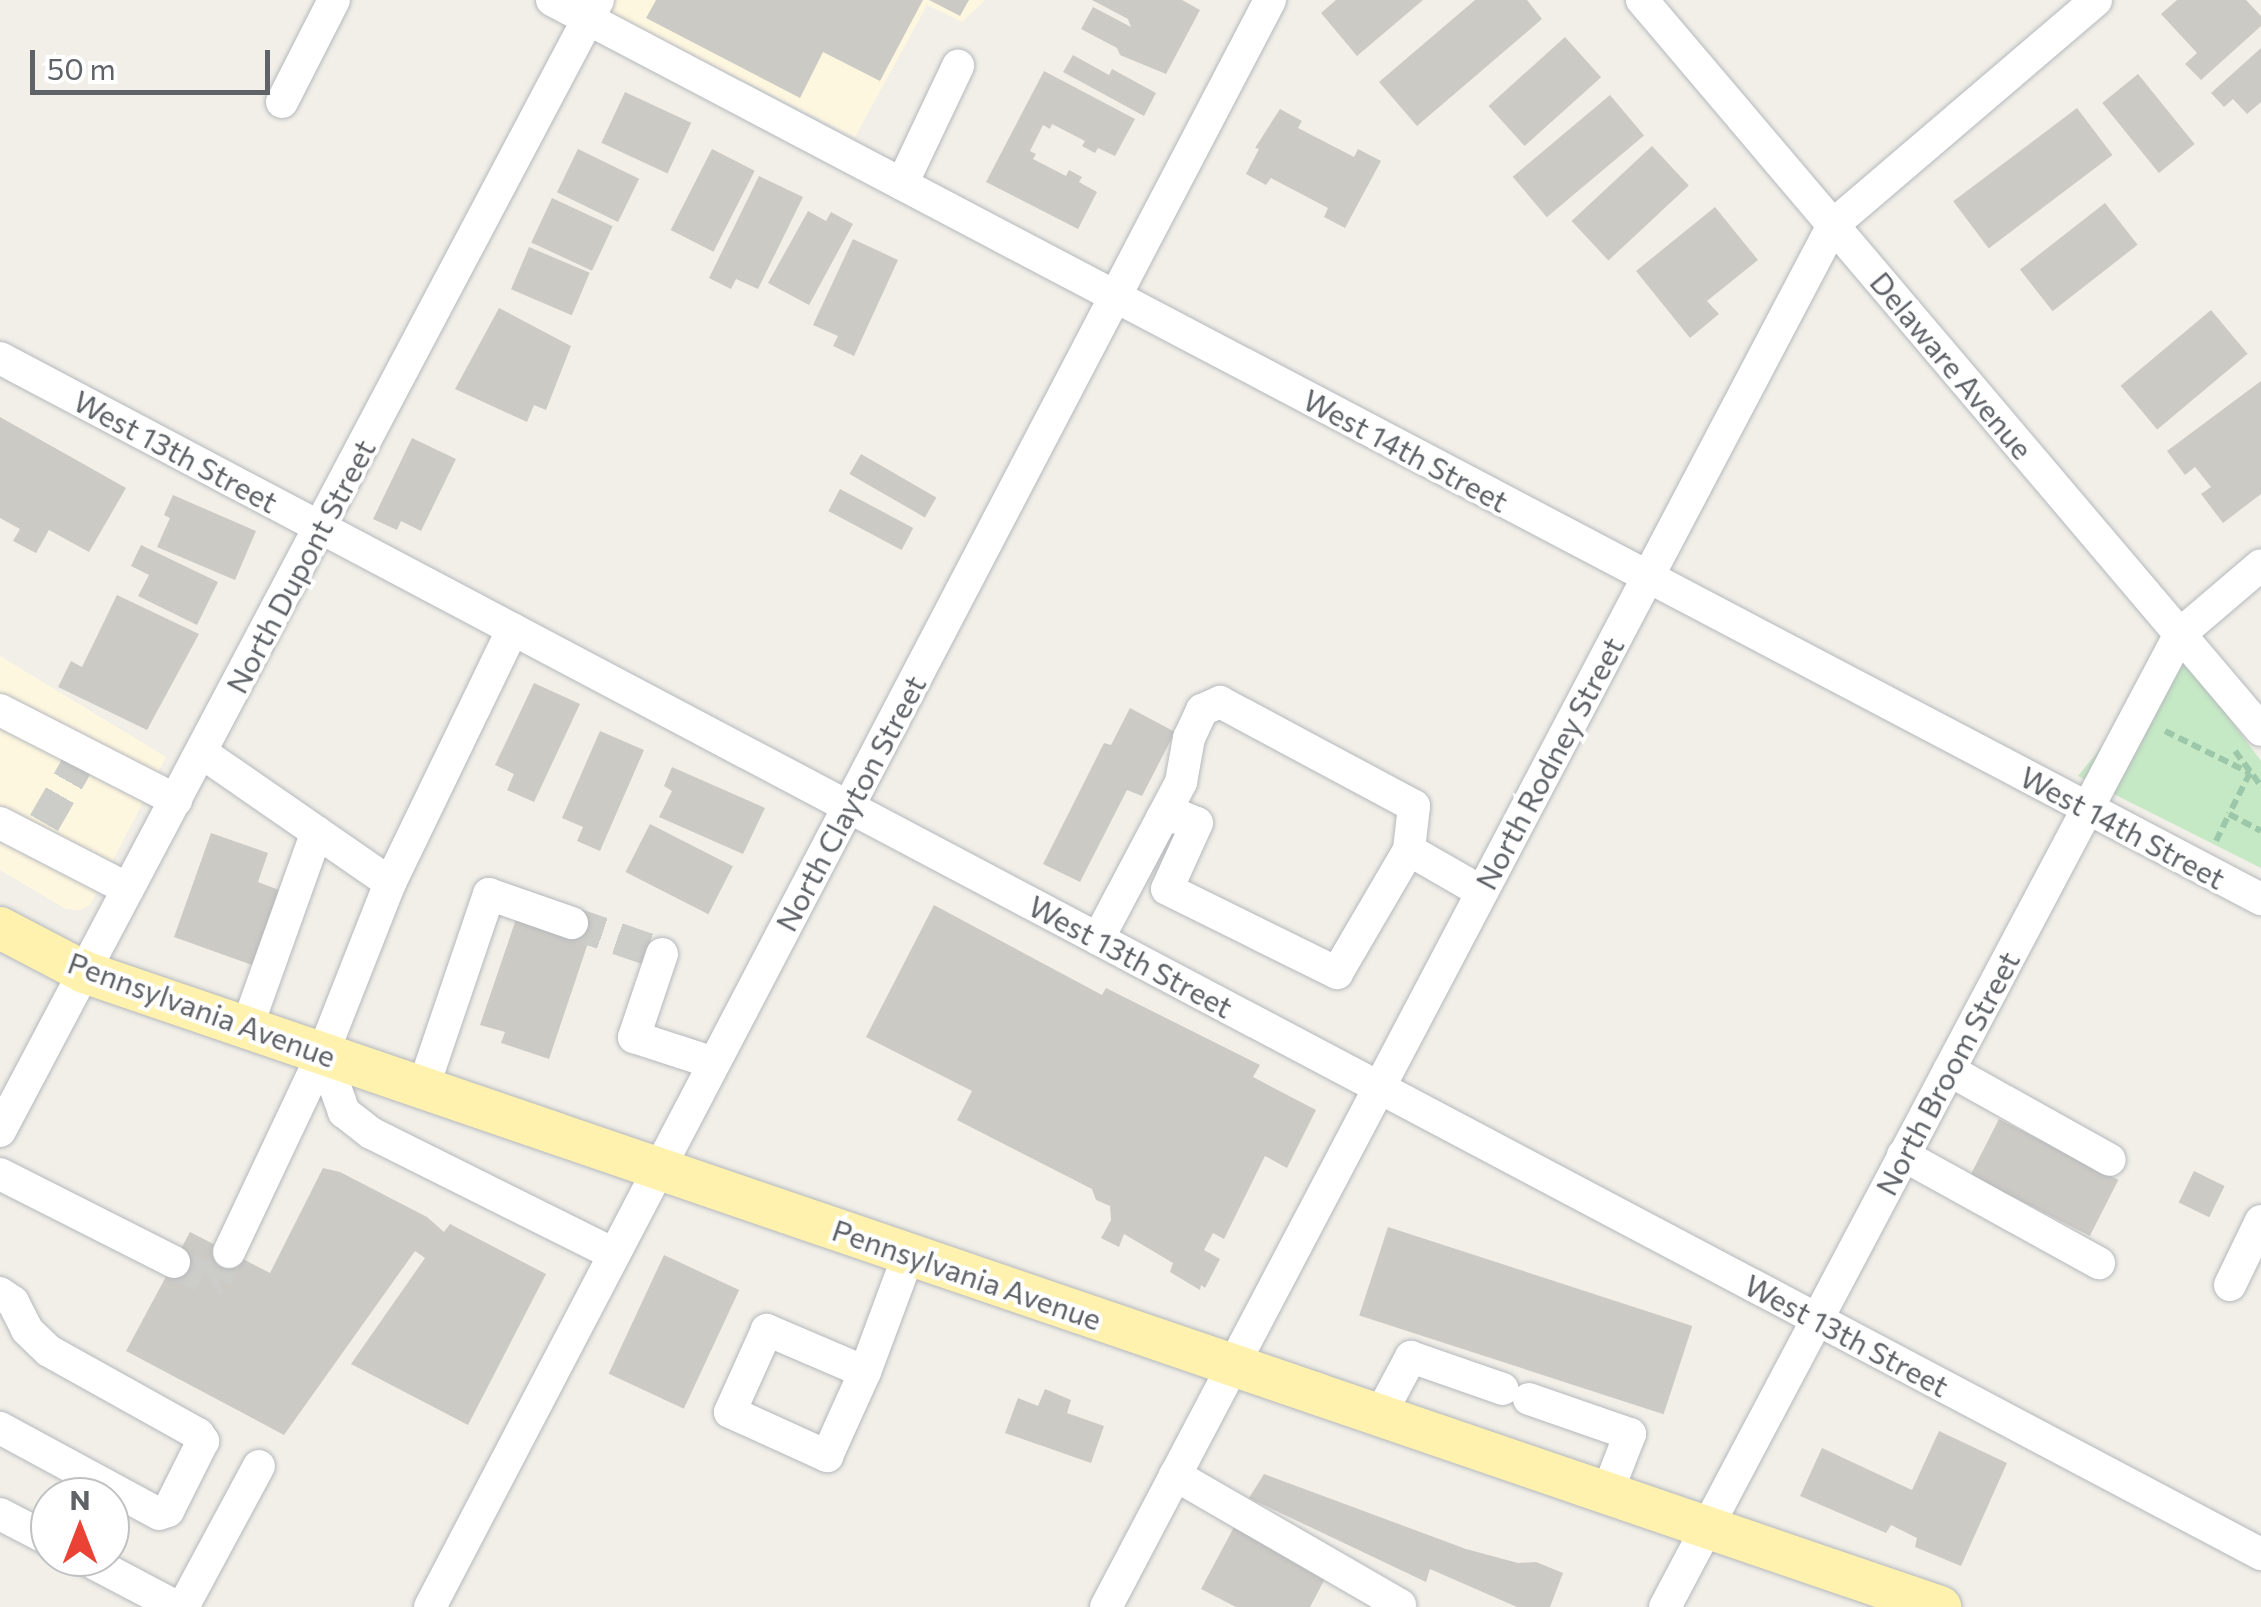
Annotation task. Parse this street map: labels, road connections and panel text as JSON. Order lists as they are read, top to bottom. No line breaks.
{"streets":{"main road":["Pennsylvania Avenue"],"street":["Delaware Avenue","West 14th Street","West 13th Street","North Dupont Street","North Rodney Street","North Clayton Street","North Broom Street"]},"crossings":[["Delaware Avenue","North Rodney Street"],["Delaware Avenue","North Broom Street"],["West 14th Street","North Dupont Street"],["West 14th Street","North Rodney Street"],["West 14th Street","North Clayton Street"],["West 14th Street","North Broom Street"],["West 13th Street","North Dupont Street"],["West 13th Street","North Rodney Street"],["West 13th Street","North Clayton Street"],["West 13th Street","North Broom Street"],["North Dupont Street","Pennsylvania Avenue"],["North Rodney Street","Pennsylvania Avenue"],["North Clayton Street","Pennsylvania Avenue"],["Pennsylvania Avenue","North Broom Street"]],"scale_bar":"50 m","north":"top"}
